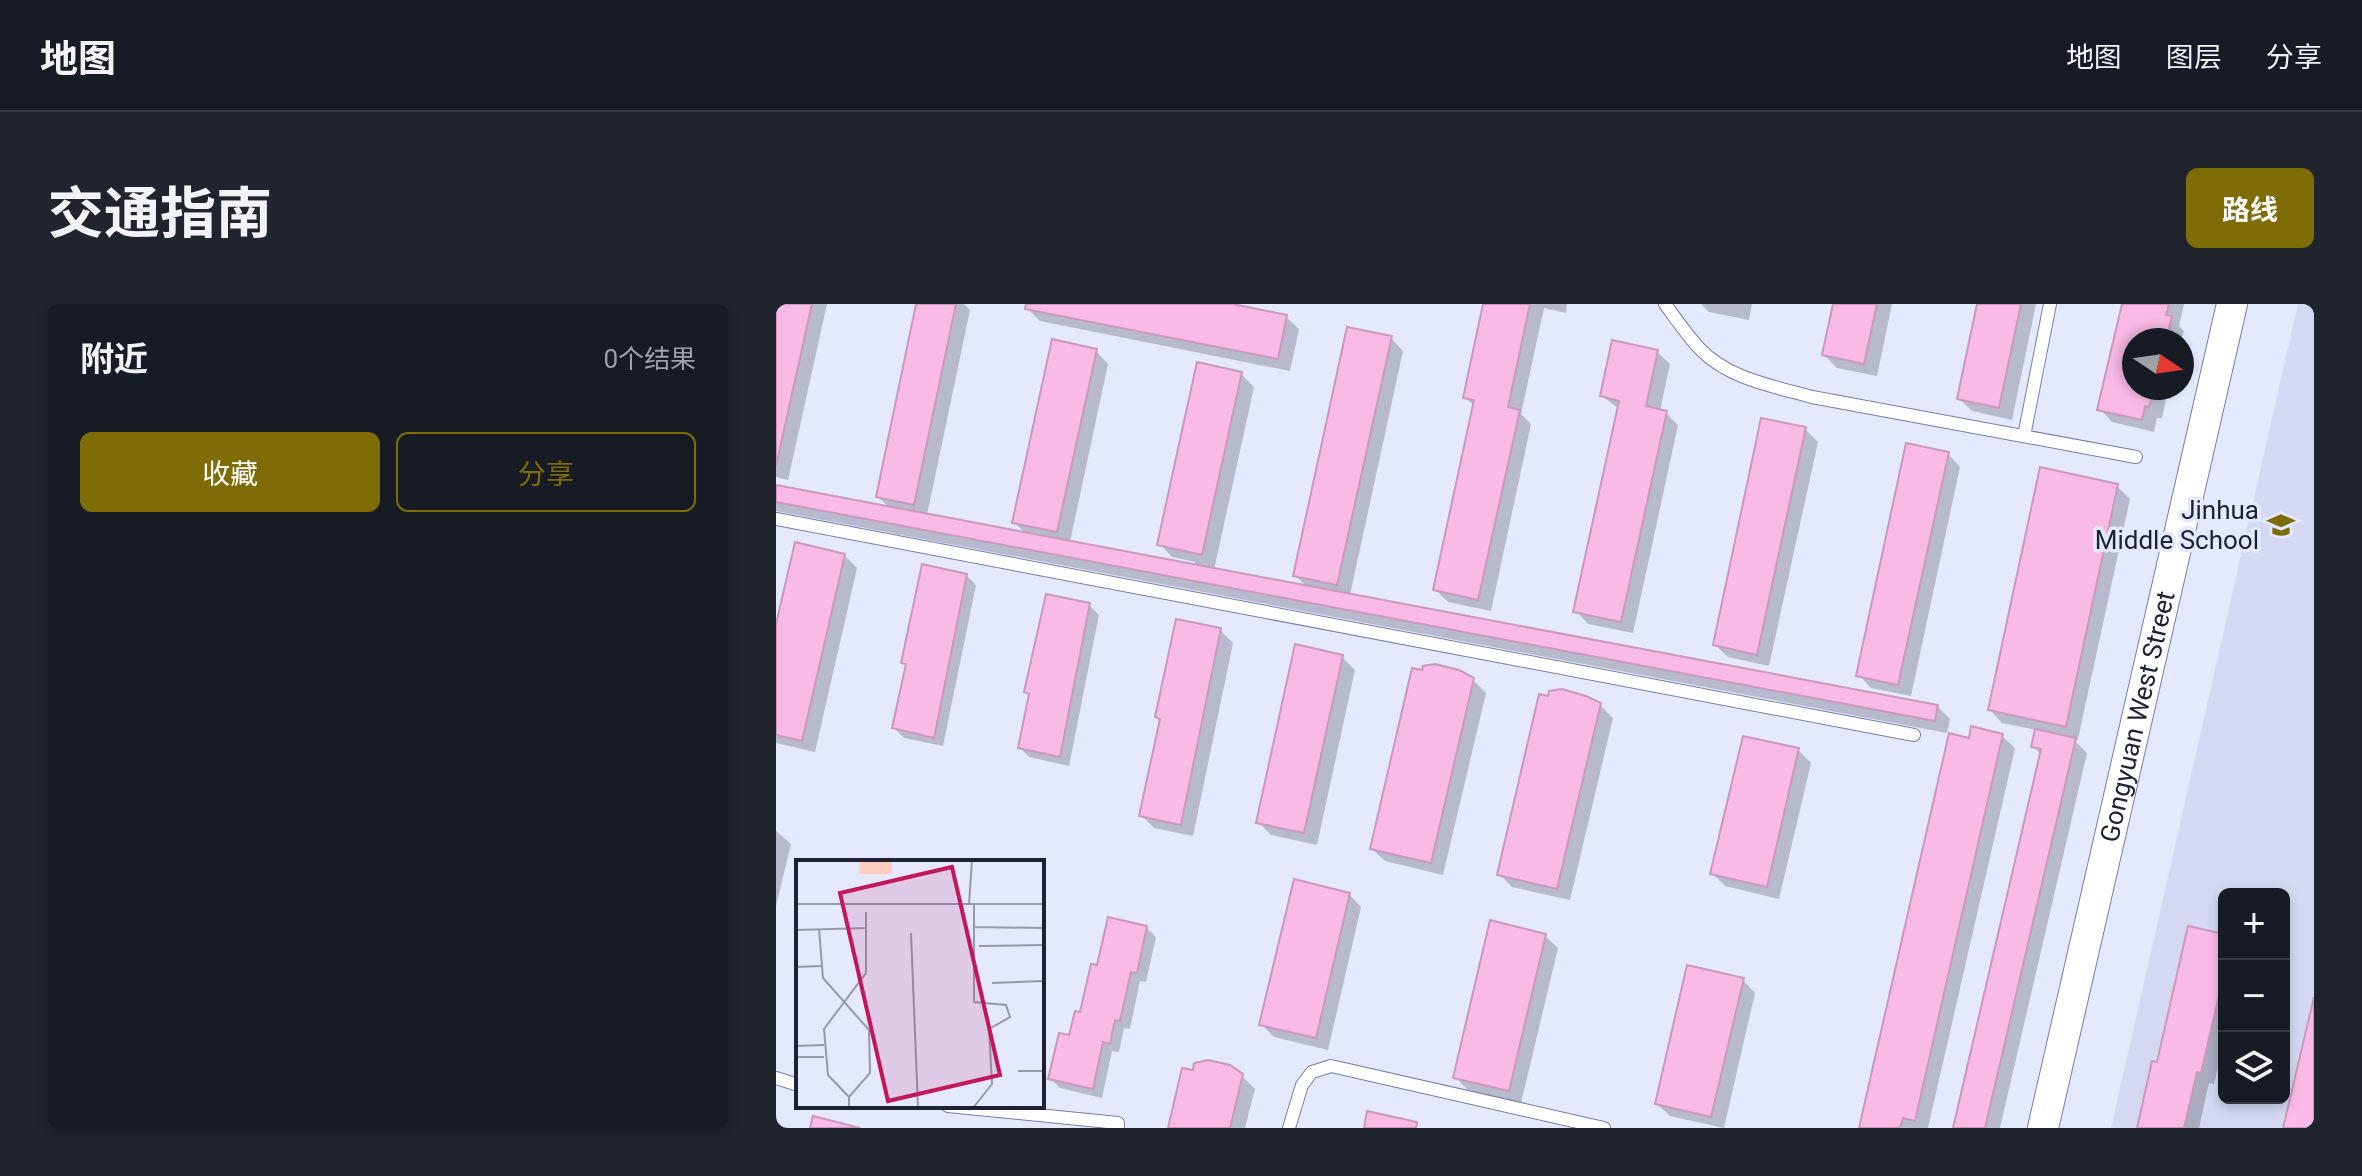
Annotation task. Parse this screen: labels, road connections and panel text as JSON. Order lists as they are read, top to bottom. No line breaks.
{"streets":{"street":["Gongyuan West Street"]},"places":{"school or university":["Jinhua Middle School"]},"north":"right","page":{"header":"地图","nav":["地图","图层","分享"],"title":"交通指南","buttons":["路线",["收藏","分享"]],"heading":["附近","0个结果"],"map_buttons":["+","−"]}}
